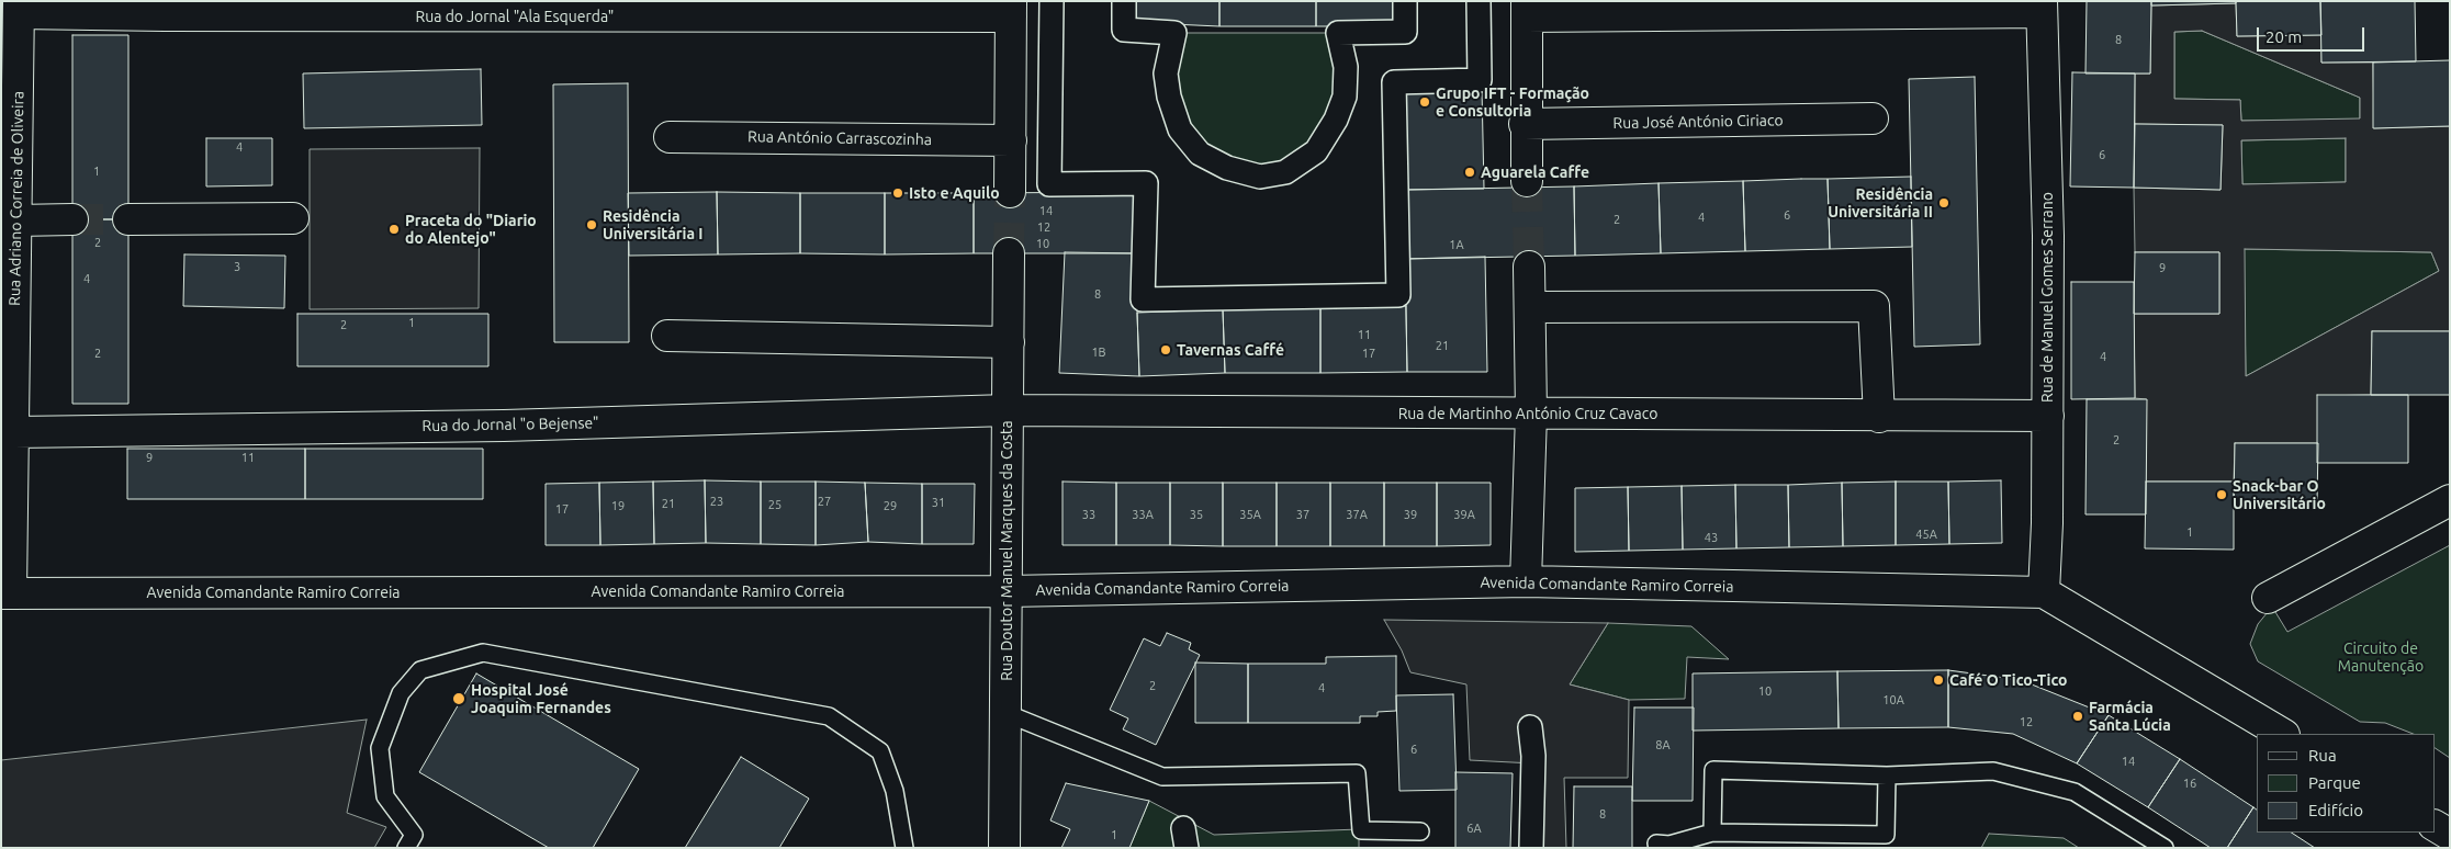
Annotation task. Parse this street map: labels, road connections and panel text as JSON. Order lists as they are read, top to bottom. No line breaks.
{"streets":{"street":["Rua do Jornal \"Ala Esquerda\"","Rua José António Ciriaco","Rua António Carrascozinha","Rua Adriano Correia de Oliveira","Rua de Manuel Gomes Serrano","Rua de Martinho António Cruz Cavaco","Rua do Jornal \"o Bejense\"","Rua Doutor Manuel Marques da Costa","Avenida Comandante Ramiro Correia"]},"crossings":[["Rua do Jornal \"Ala Esquerda\"","Rua Adriano Correia de Oliveira"],["Rua Adriano Correia de Oliveira","Rua do Jornal \"o Bejense\""],["Rua Adriano Correia de Oliveira","Avenida Comandante Ramiro Correia"],["Rua de Manuel Gomes Serrano","Rua de Martinho António Cruz Cavaco"],["Rua de Manuel Gomes Serrano","Avenida Comandante Ramiro Correia"],["Rua de Martinho António Cruz Cavaco","Rua do Jornal \"o Bejense\""],["Rua de Martinho António Cruz Cavaco","Rua Doutor Manuel Marques da Costa"],["Rua do Jornal \"o Bejense\"","Rua Doutor Manuel Marques da Costa"],["Rua Doutor Manuel Marques da Costa","Avenida Comandante Ramiro Correia"]],"parks":["Circuito de Manutenção"],"places":["Grupo IFT - Formação e Consultoria","Aguarela Caffe","Isto e Aquilo","Residência Universitária II","Residência Universitária I","Praceta do \"Diario do Alentejo\"","Tavernas Caffé","Snack-bar O Universitário","Café O Tico-Tico","Hospital José Joaquim Fernandes","Farmácia Santa Lúcia"],"house_numbers":["8","4","6","1","14","6","4","2","12","2","10","1A","3","9","4","8","1","2","11","21","1B","2","17","4","2","9","11","23","27","31","21","25","19","29","17","33","33A","35","35A","37","37A","39","39A","1","45A","43","2","4","10","10A","12","8A","6","14","16","8","6A","1"],"legend":["Rua","Parque","Edifício"],"scale_bar":"20 m"}
